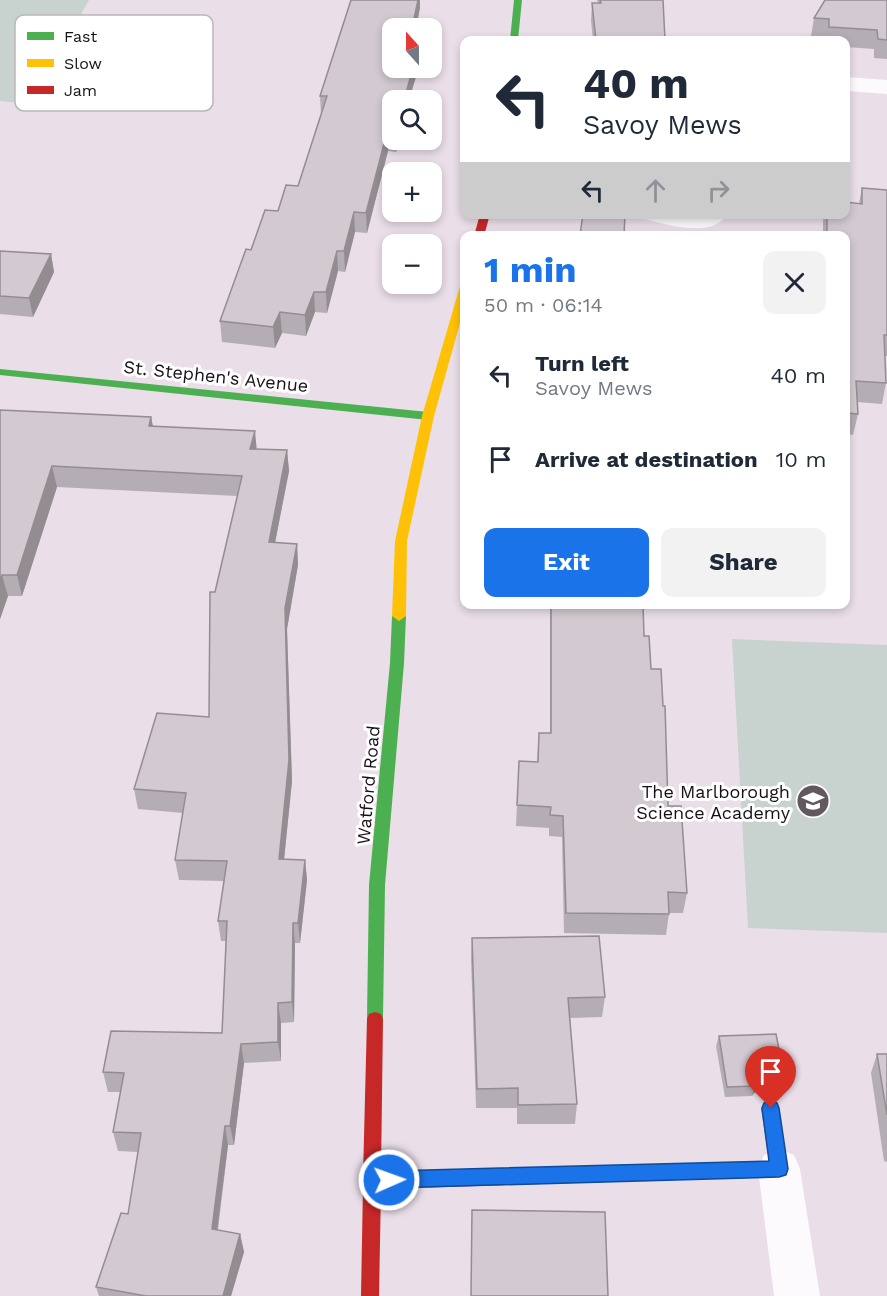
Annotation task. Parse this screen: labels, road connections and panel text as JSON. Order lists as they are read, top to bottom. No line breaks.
{"streets":{"main road":["St. Stephen's Avenue","Watford Road"]},"crossings":[["St. Stephen's Avenue","Watford Road"]],"places":{"school or university":["The Marlborough Science Academy"]},"legend":["Fast","Slow","Jam"],"north":"top","page":{"map_buttons":["+","−"],"turn":["40 m","Savoy Mews"],"heading":["1 min","50 m · 06:14"],"list":[{"name":"Turn left","note":"Savoy Mews","value":"40 m"},{"name":"Arrive at destination","value":"10 m"}],"buttons":["Exit","Share"]}}
